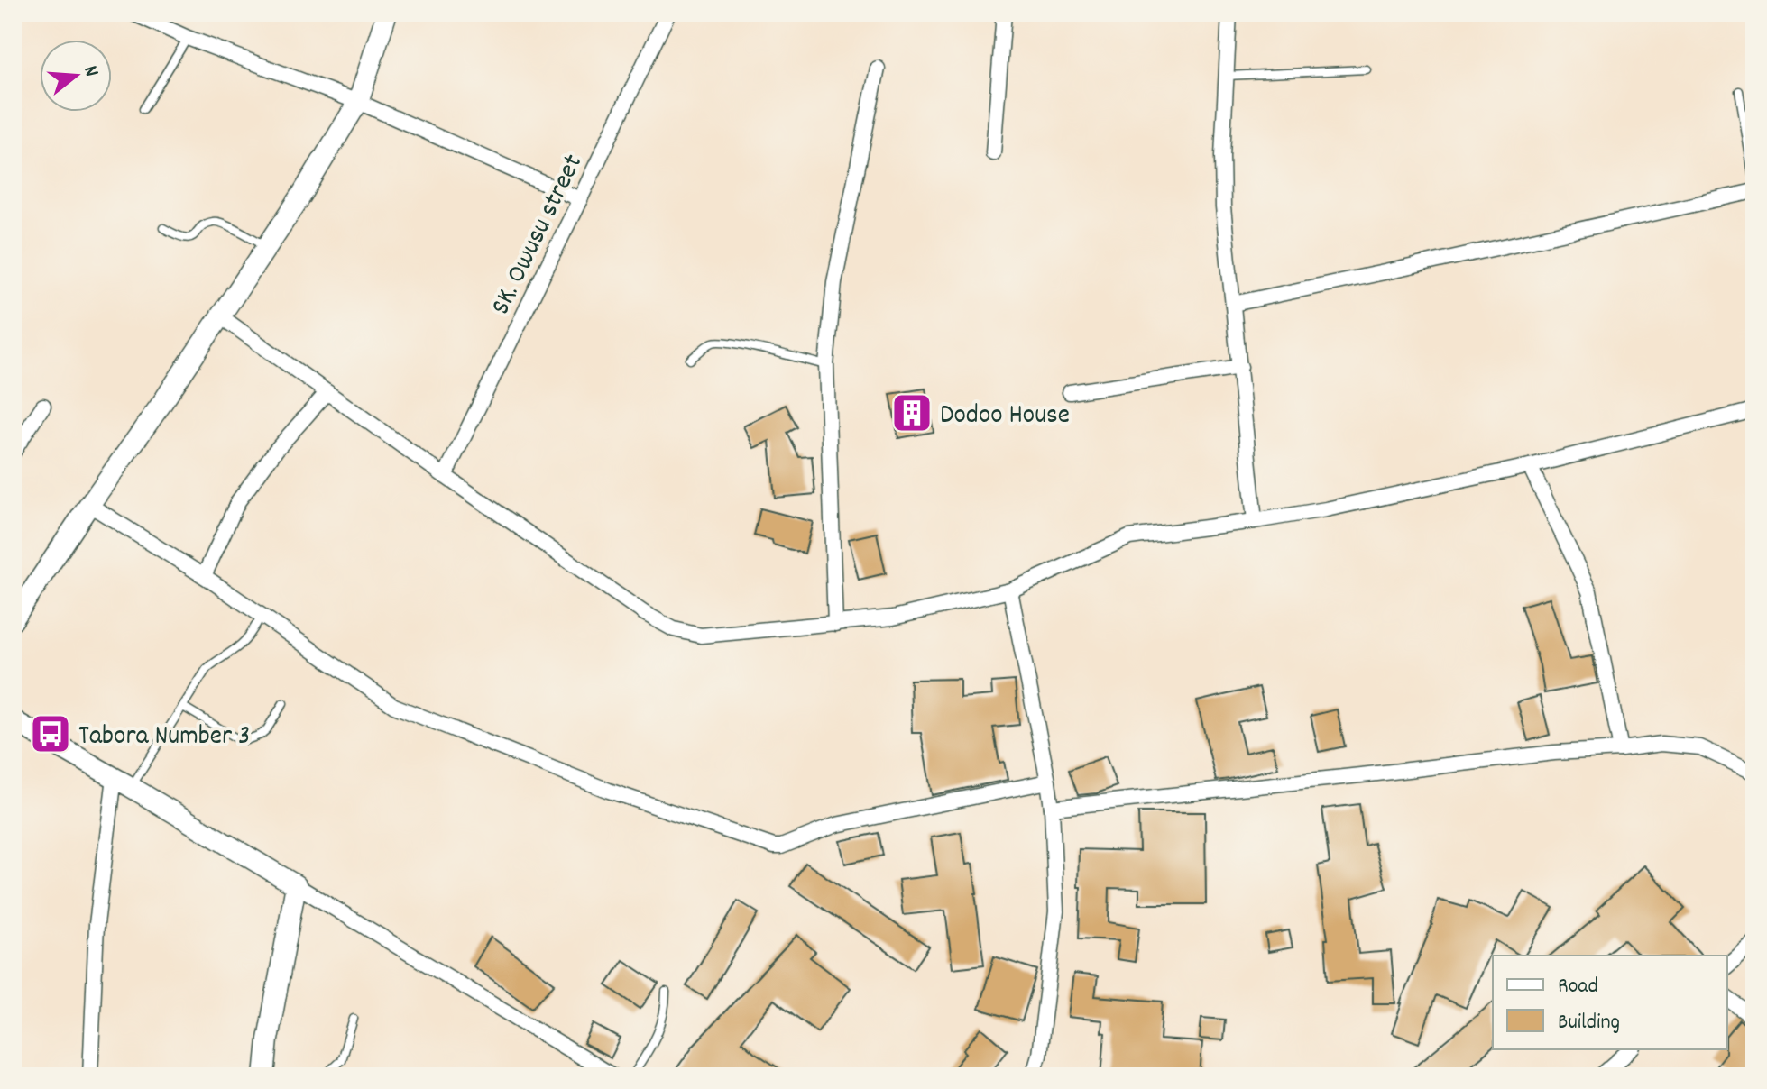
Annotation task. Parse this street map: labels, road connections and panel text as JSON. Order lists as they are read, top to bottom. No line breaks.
{"streets":{"street":["SK. Owusu street"]},"places":{"building":["Dodoo House"],"bus stop":["Tabora Number 3"]},"legend":["Road","Building"],"north":"right"}
